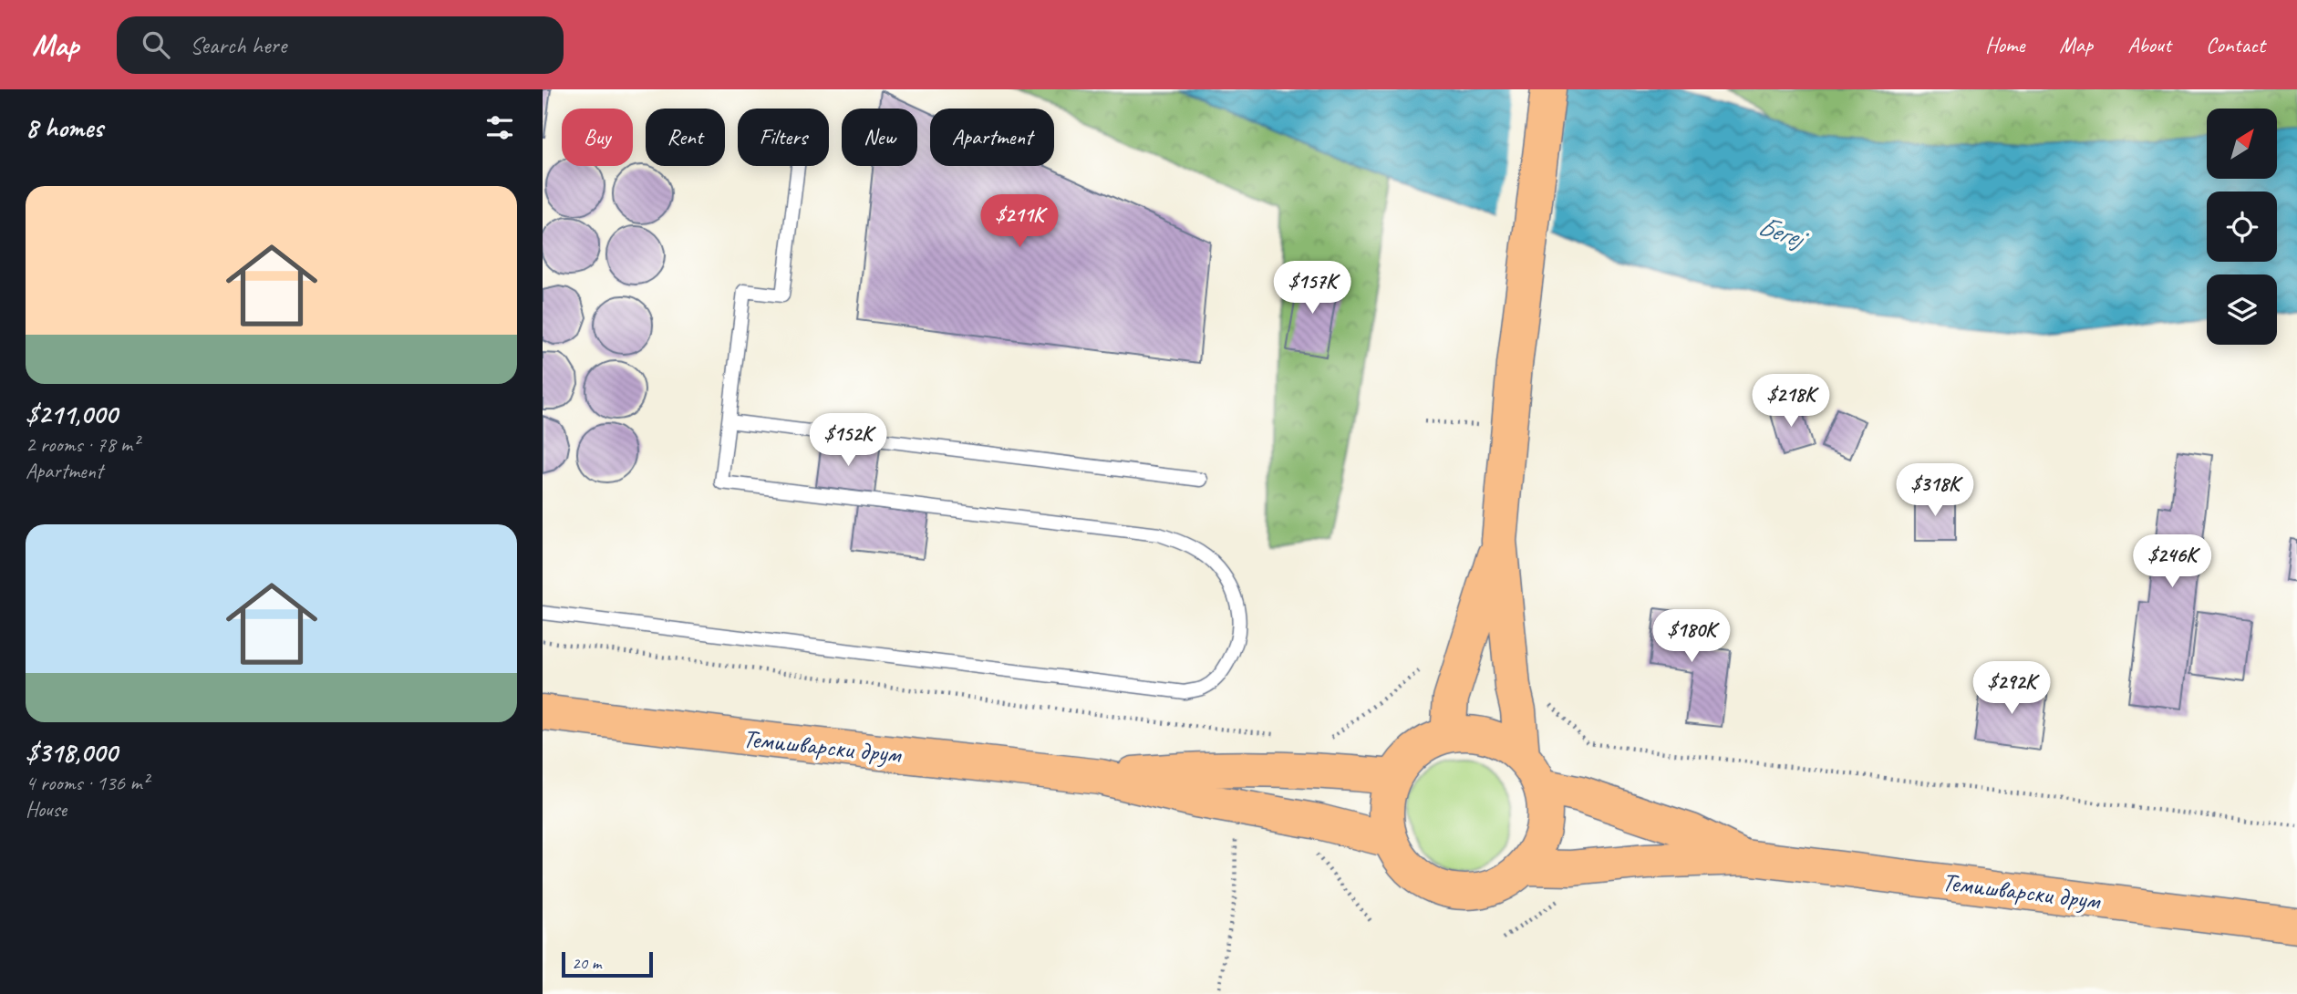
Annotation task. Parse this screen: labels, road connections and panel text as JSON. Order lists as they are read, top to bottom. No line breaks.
{"streets":{"main road":["Темишварски друм"]},"water":["Бегеј"],"scale_bar":"20 m","north":"top right","page":{"header":"Map","search":"Search here","nav":["Home","Map","About","Contact"],"heading":"8 homes","chip":["Buy","Rent","Filters","New","Apartment"],"list":[{"name":"$211,000","note":"2 rooms · 78 m² · Apartment"},{"name":"$318,000","note":"4 rooms · 136 m² · House"}],"price":["$211K","$157K","$218K","$152K","$318K","$246K","$180K","$292K"],"scale":"20 m"}}
